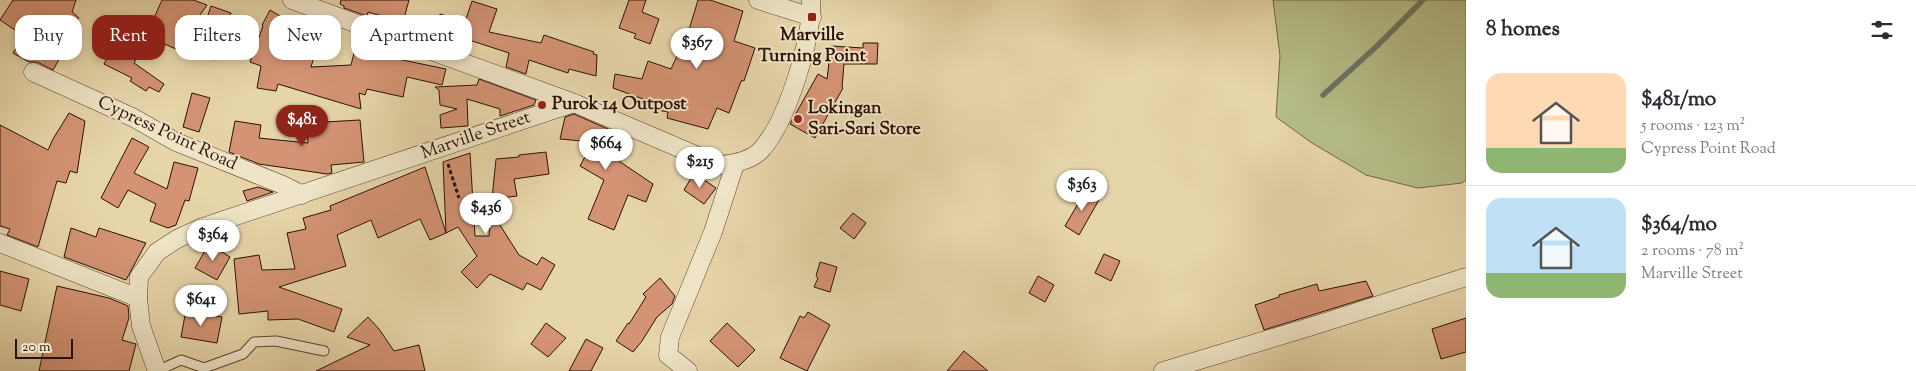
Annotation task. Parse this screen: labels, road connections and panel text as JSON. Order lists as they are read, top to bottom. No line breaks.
{"streets":{"street":["Cypress Point Road","Marville Street"]},"crossings":[["Cypress Point Road","Marville Street"]],"places":{"transit":["Marville Turning Point"],"other":["Purok 14 Outpost","Lokingan Sari-Sari Store"]},"scale_bar":"20 m","page":{"heading":"8 homes","chip":["Buy","Rent","Filters","New","Apartment"],"price":["$367","$481","$664","$215","$363","$436","$364","$641"],"list":[{"name":"$481/mo","note":"5 rooms · 123 m² · Cypress Point Road"},{"name":"$364/mo","note":"2 rooms · 78 m² · Marville Street"}],"scale":"20 m"}}
